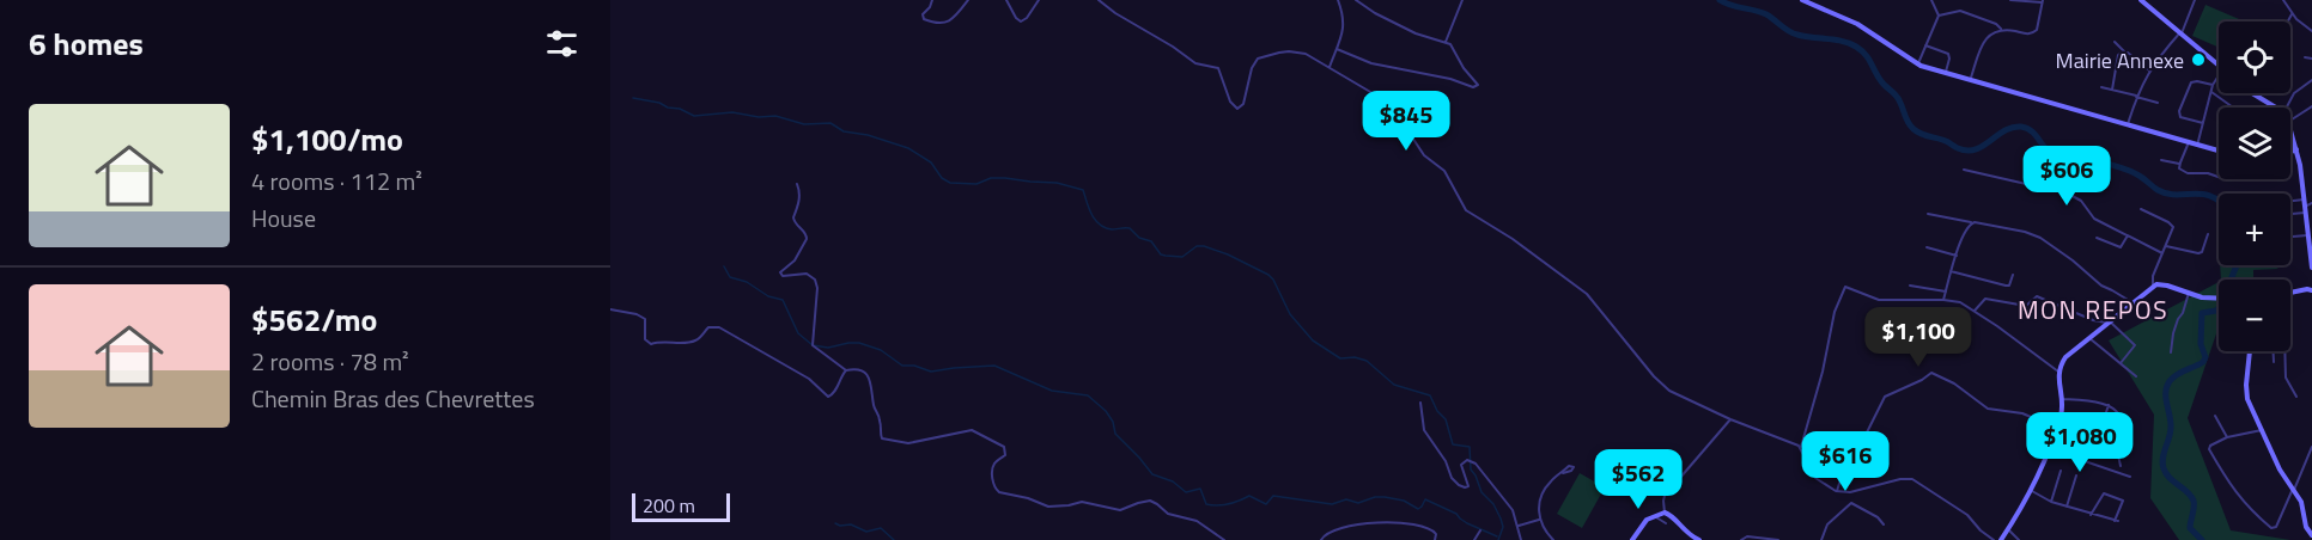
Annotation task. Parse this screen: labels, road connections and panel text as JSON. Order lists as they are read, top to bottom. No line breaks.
{"districts":["MON REPOS"],"places":["Mairie Annexe"],"scale_bar":"200 m","page":{"heading":"6 homes","map_buttons":["+","−"],"list":[{"name":"$1,100/mo","note":"4 rooms · 112 m² · House"},{"name":"$562/mo","note":"2 rooms · 78 m² · Chemin Bras des Chevrettes"}],"price":["$845","$606","$1,100","$1,080","$616","$562"],"scale":"200 m"}}
